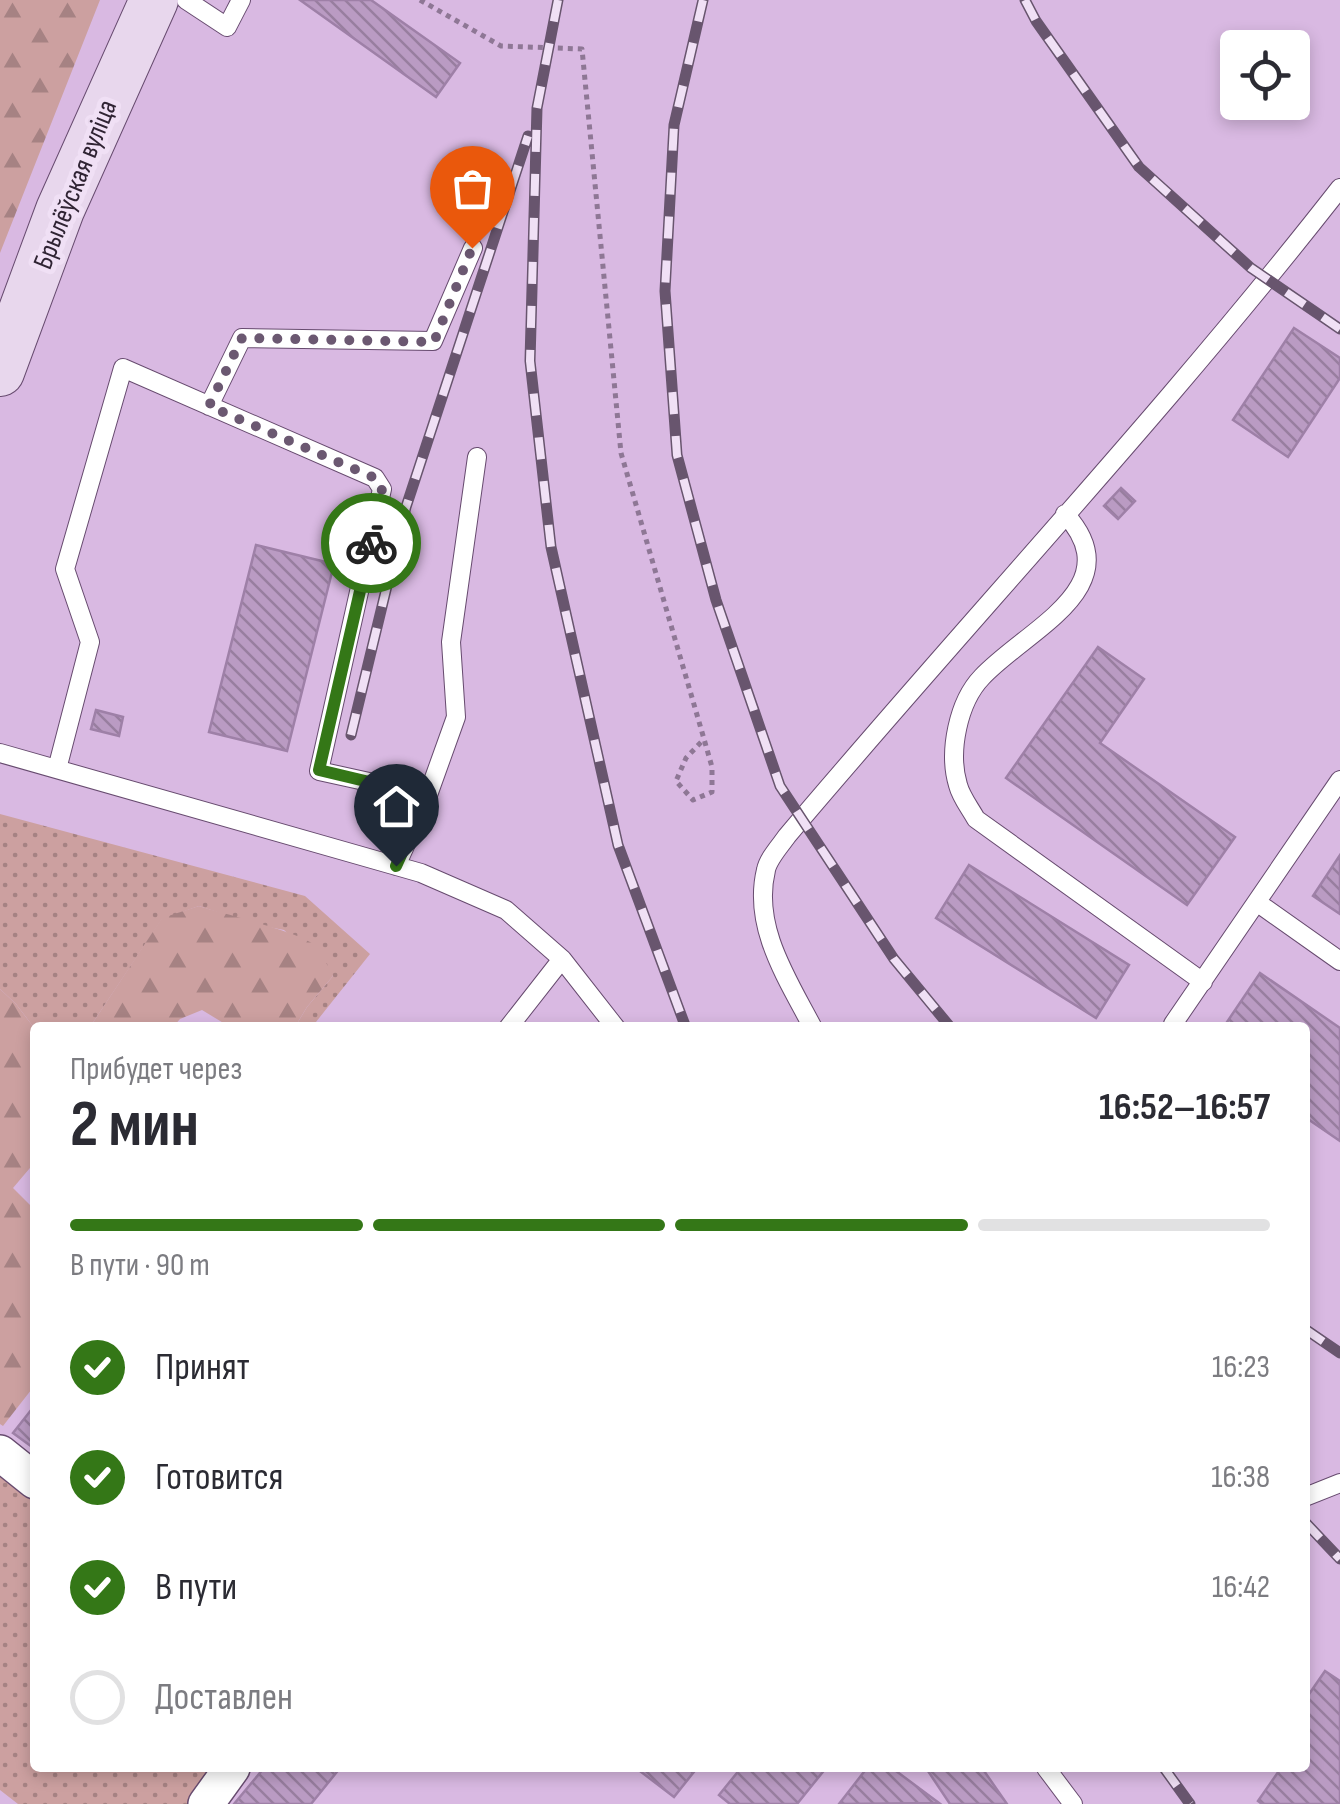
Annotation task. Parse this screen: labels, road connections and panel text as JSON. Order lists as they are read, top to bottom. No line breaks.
{"streets":{"street":["Брылёўская вуліца"]},"page":{"heading":["2 мин","Прибудет через","16:52–16:57"],"bar":"В пути · 90 m","list":[["Принят","16:23"],["Готовится","16:38"],["В пути","16:42"],"Доставлен"]}}
